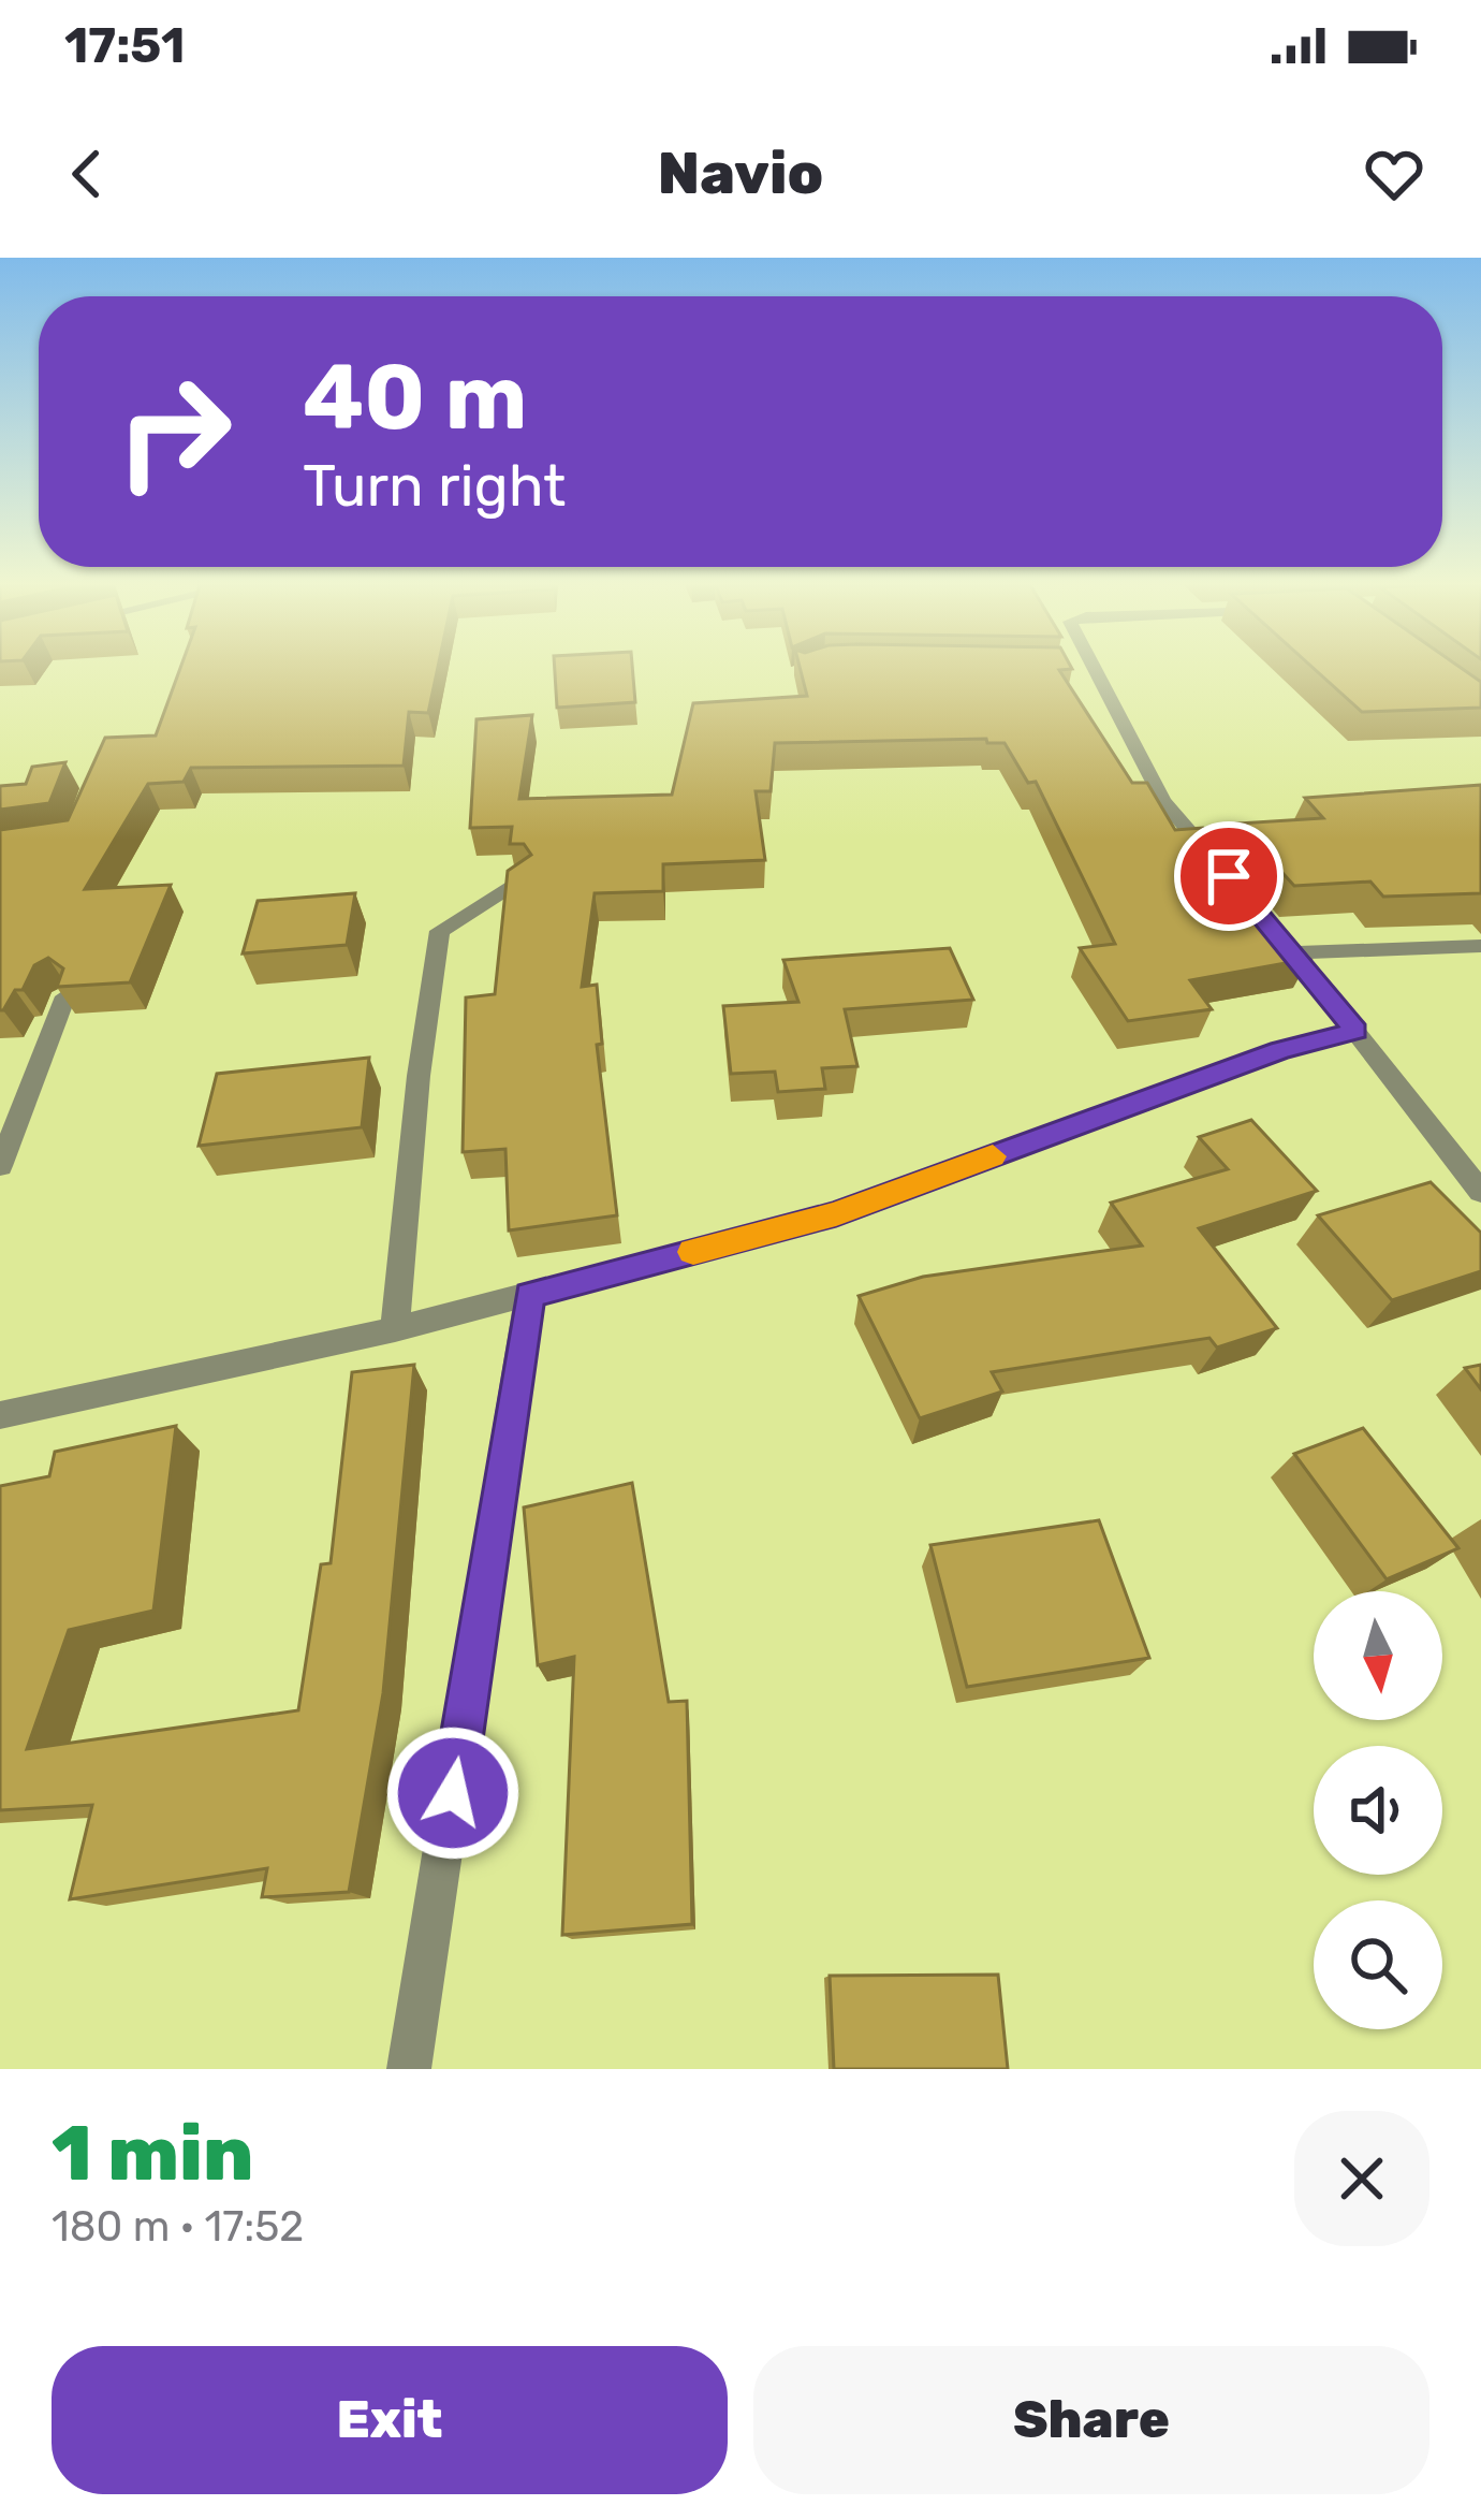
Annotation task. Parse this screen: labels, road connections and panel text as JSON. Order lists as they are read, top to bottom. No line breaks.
{"north":"bottom","page":{"status":"17:51","header":"Navio","turn":["40 m","Turn right"],"heading":["1 min","180 m · 17:52"],"buttons":["Exit","Share"]}}
